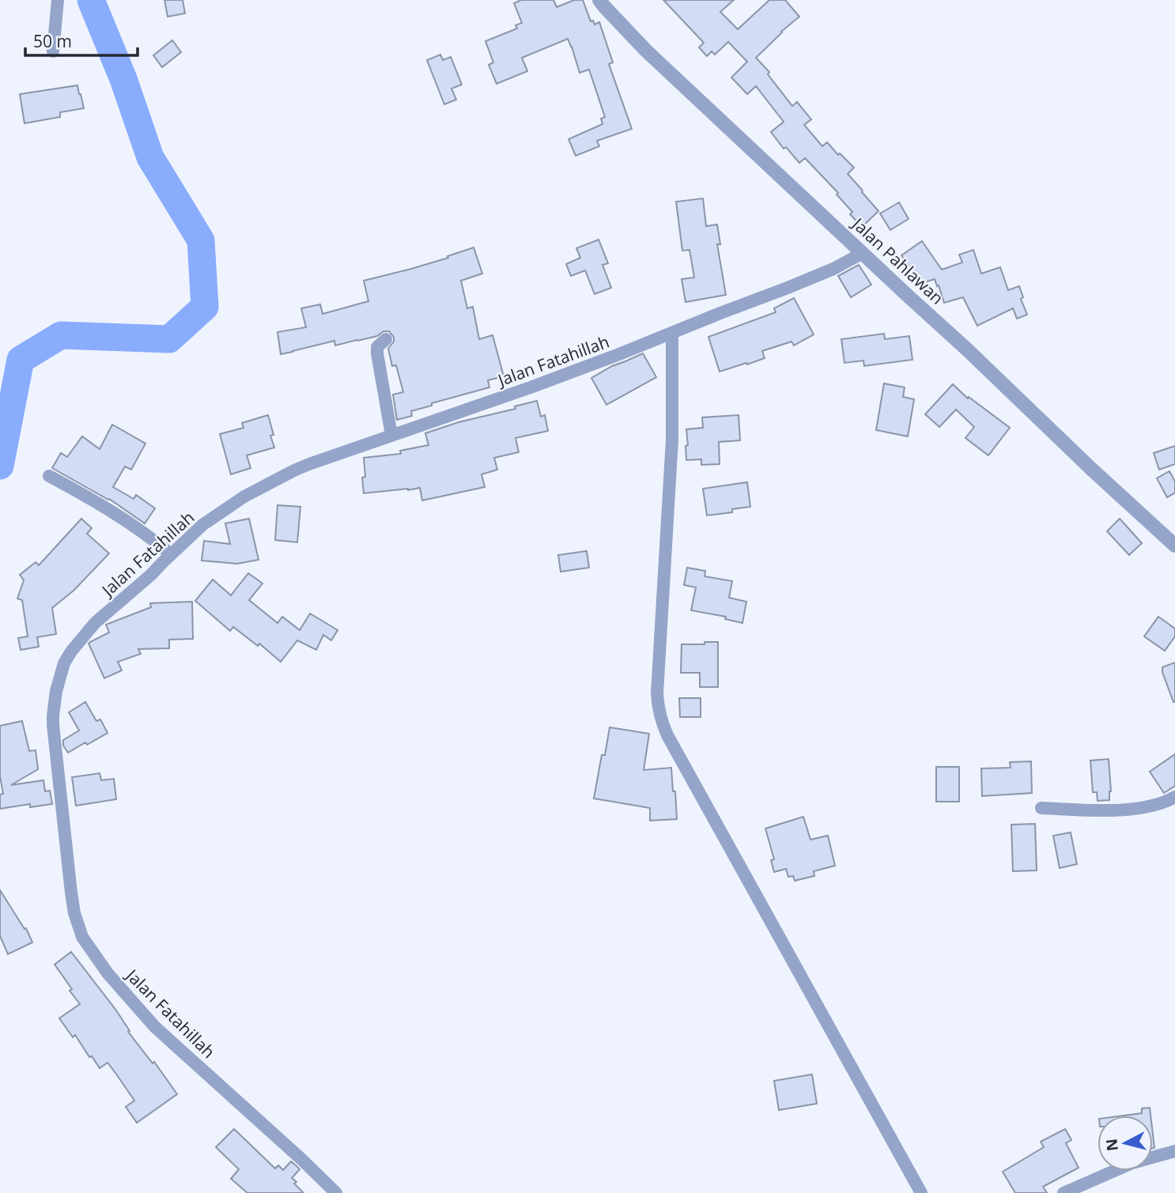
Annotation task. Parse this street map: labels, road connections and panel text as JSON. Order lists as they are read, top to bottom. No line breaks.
{"streets":{"street":["Jalan Pahlawan","Jalan Fatahillah"]},"crossings":[["Jalan Pahlawan","Jalan Fatahillah"]],"scale_bar":"50 m","north":"left"}
